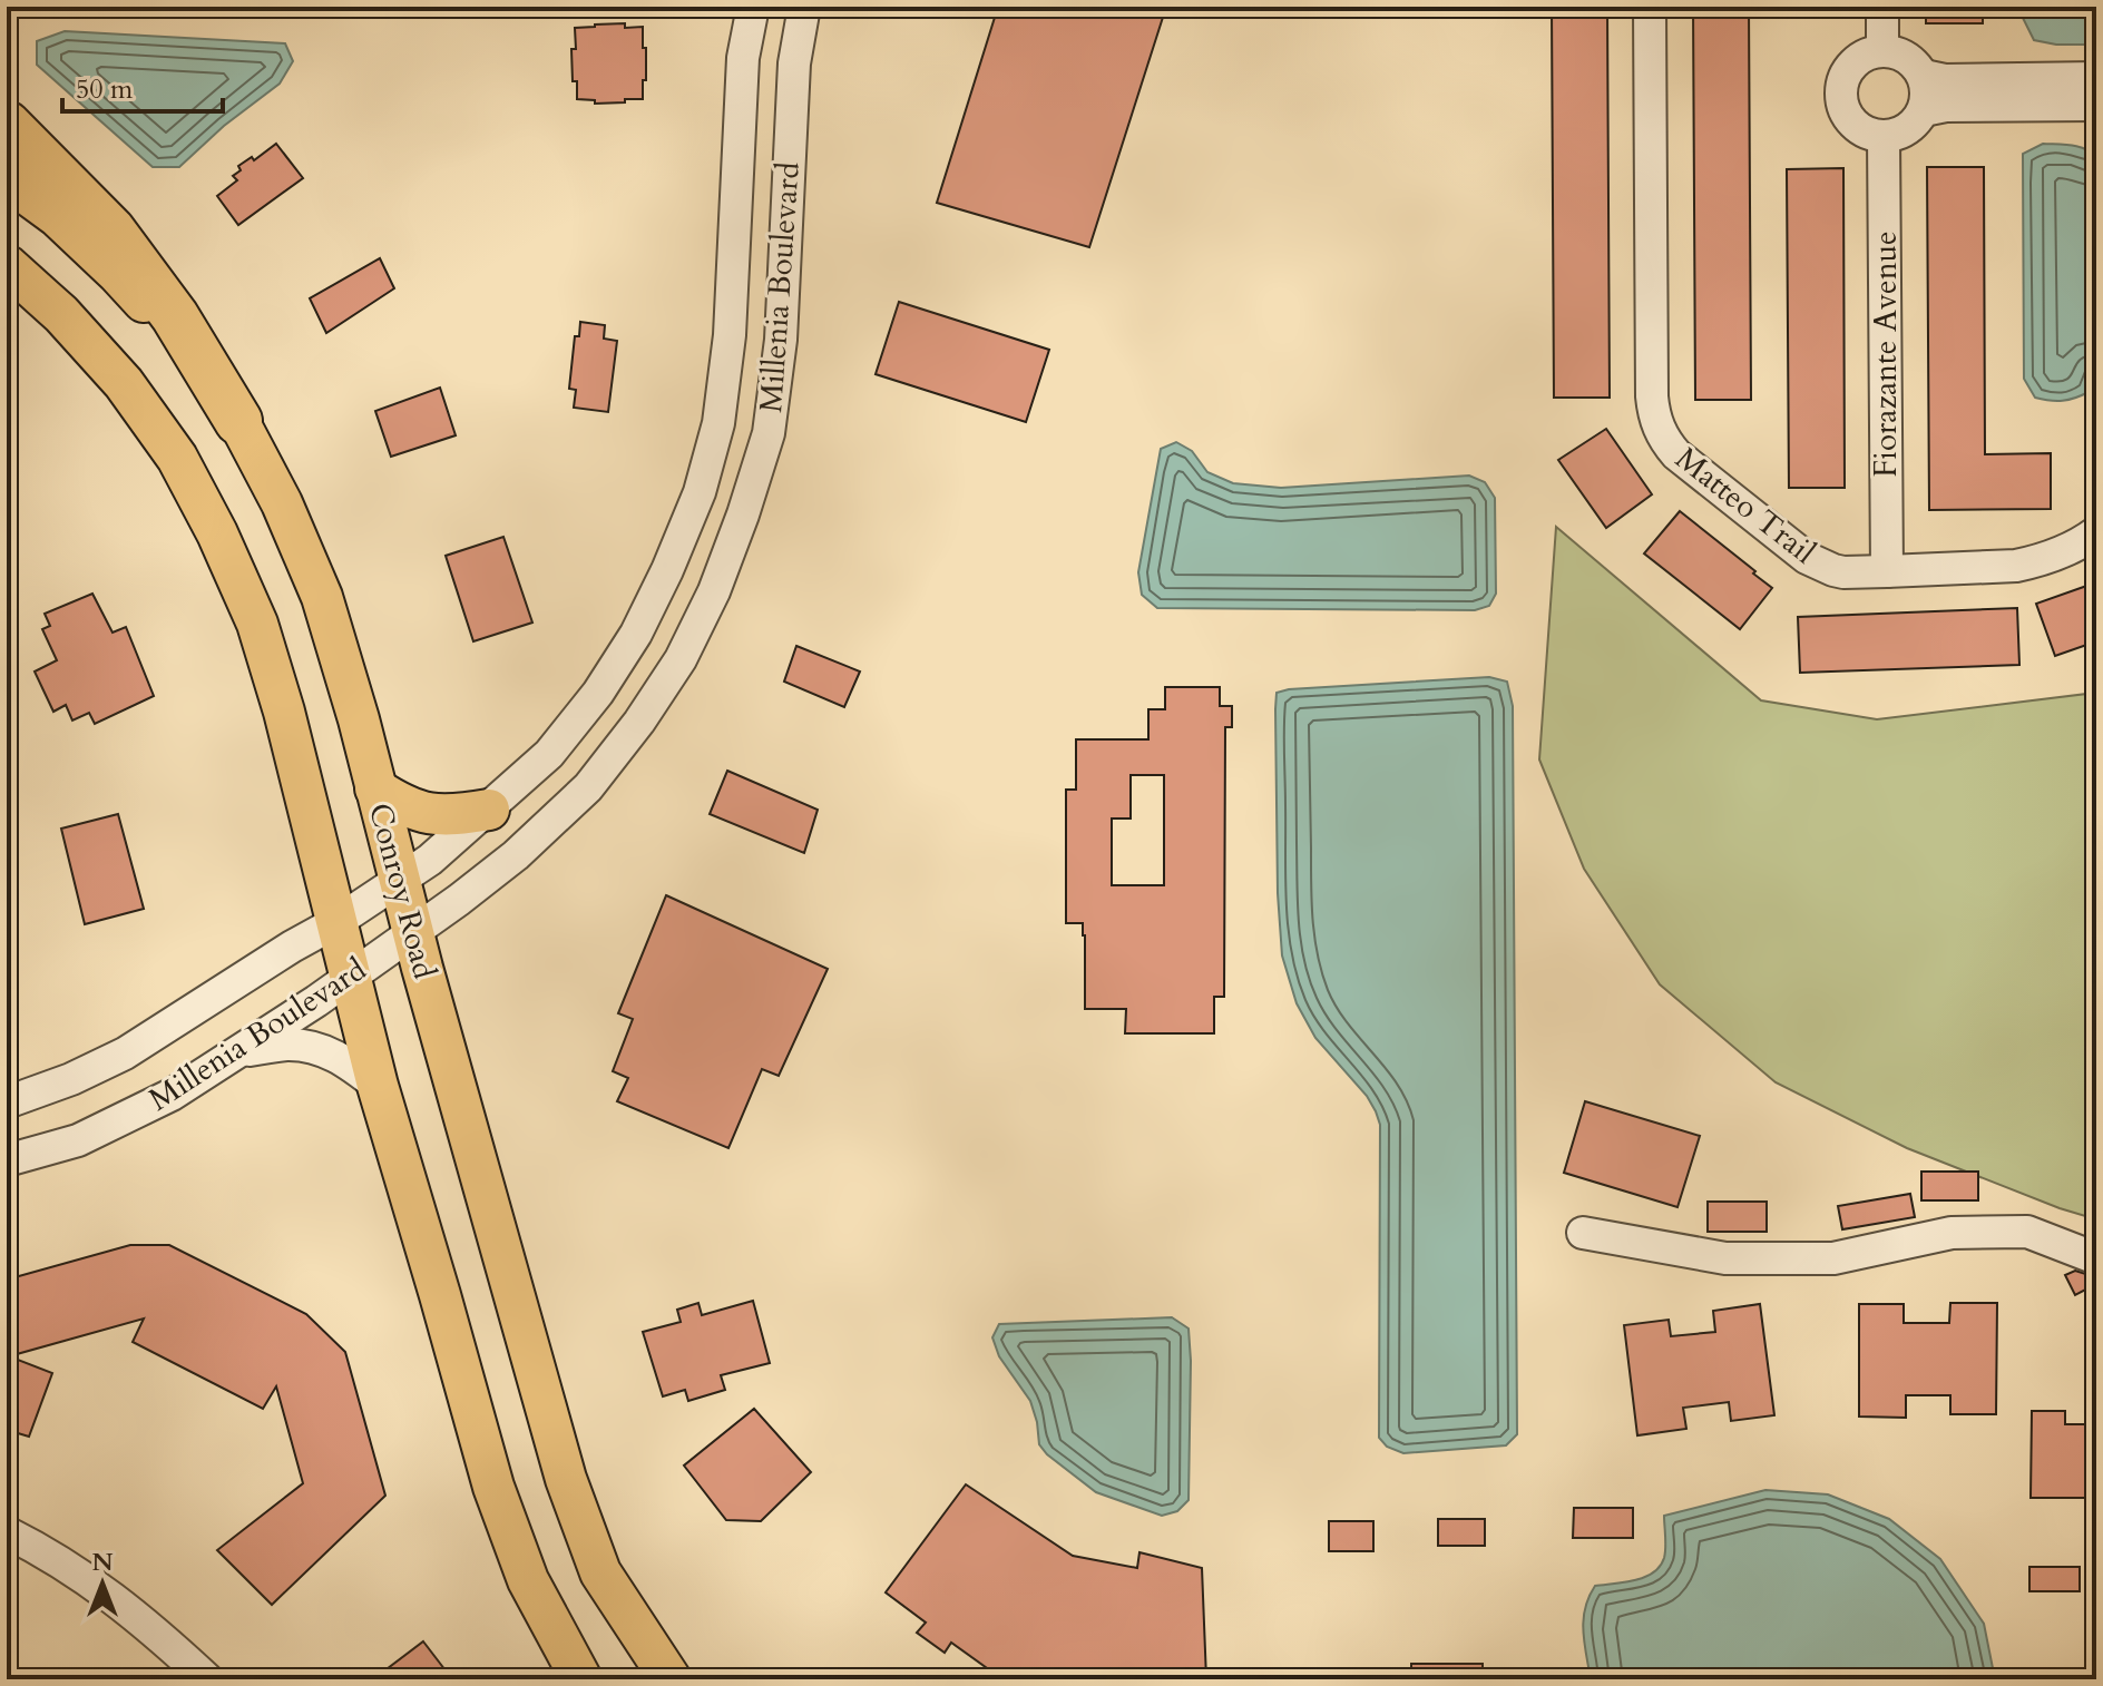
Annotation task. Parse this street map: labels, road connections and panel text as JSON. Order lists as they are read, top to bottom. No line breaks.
{"streets":{"main road":["Conroy Road"],"street":["Millenia Boulevard","Fiorazante Avenue","Matteo Trail"]},"crossings":[["Millenia Boulevard","Conroy Road"],["Fiorazante Avenue","Matteo Trail"]],"scale_bar":"50 m","north":"top"}
